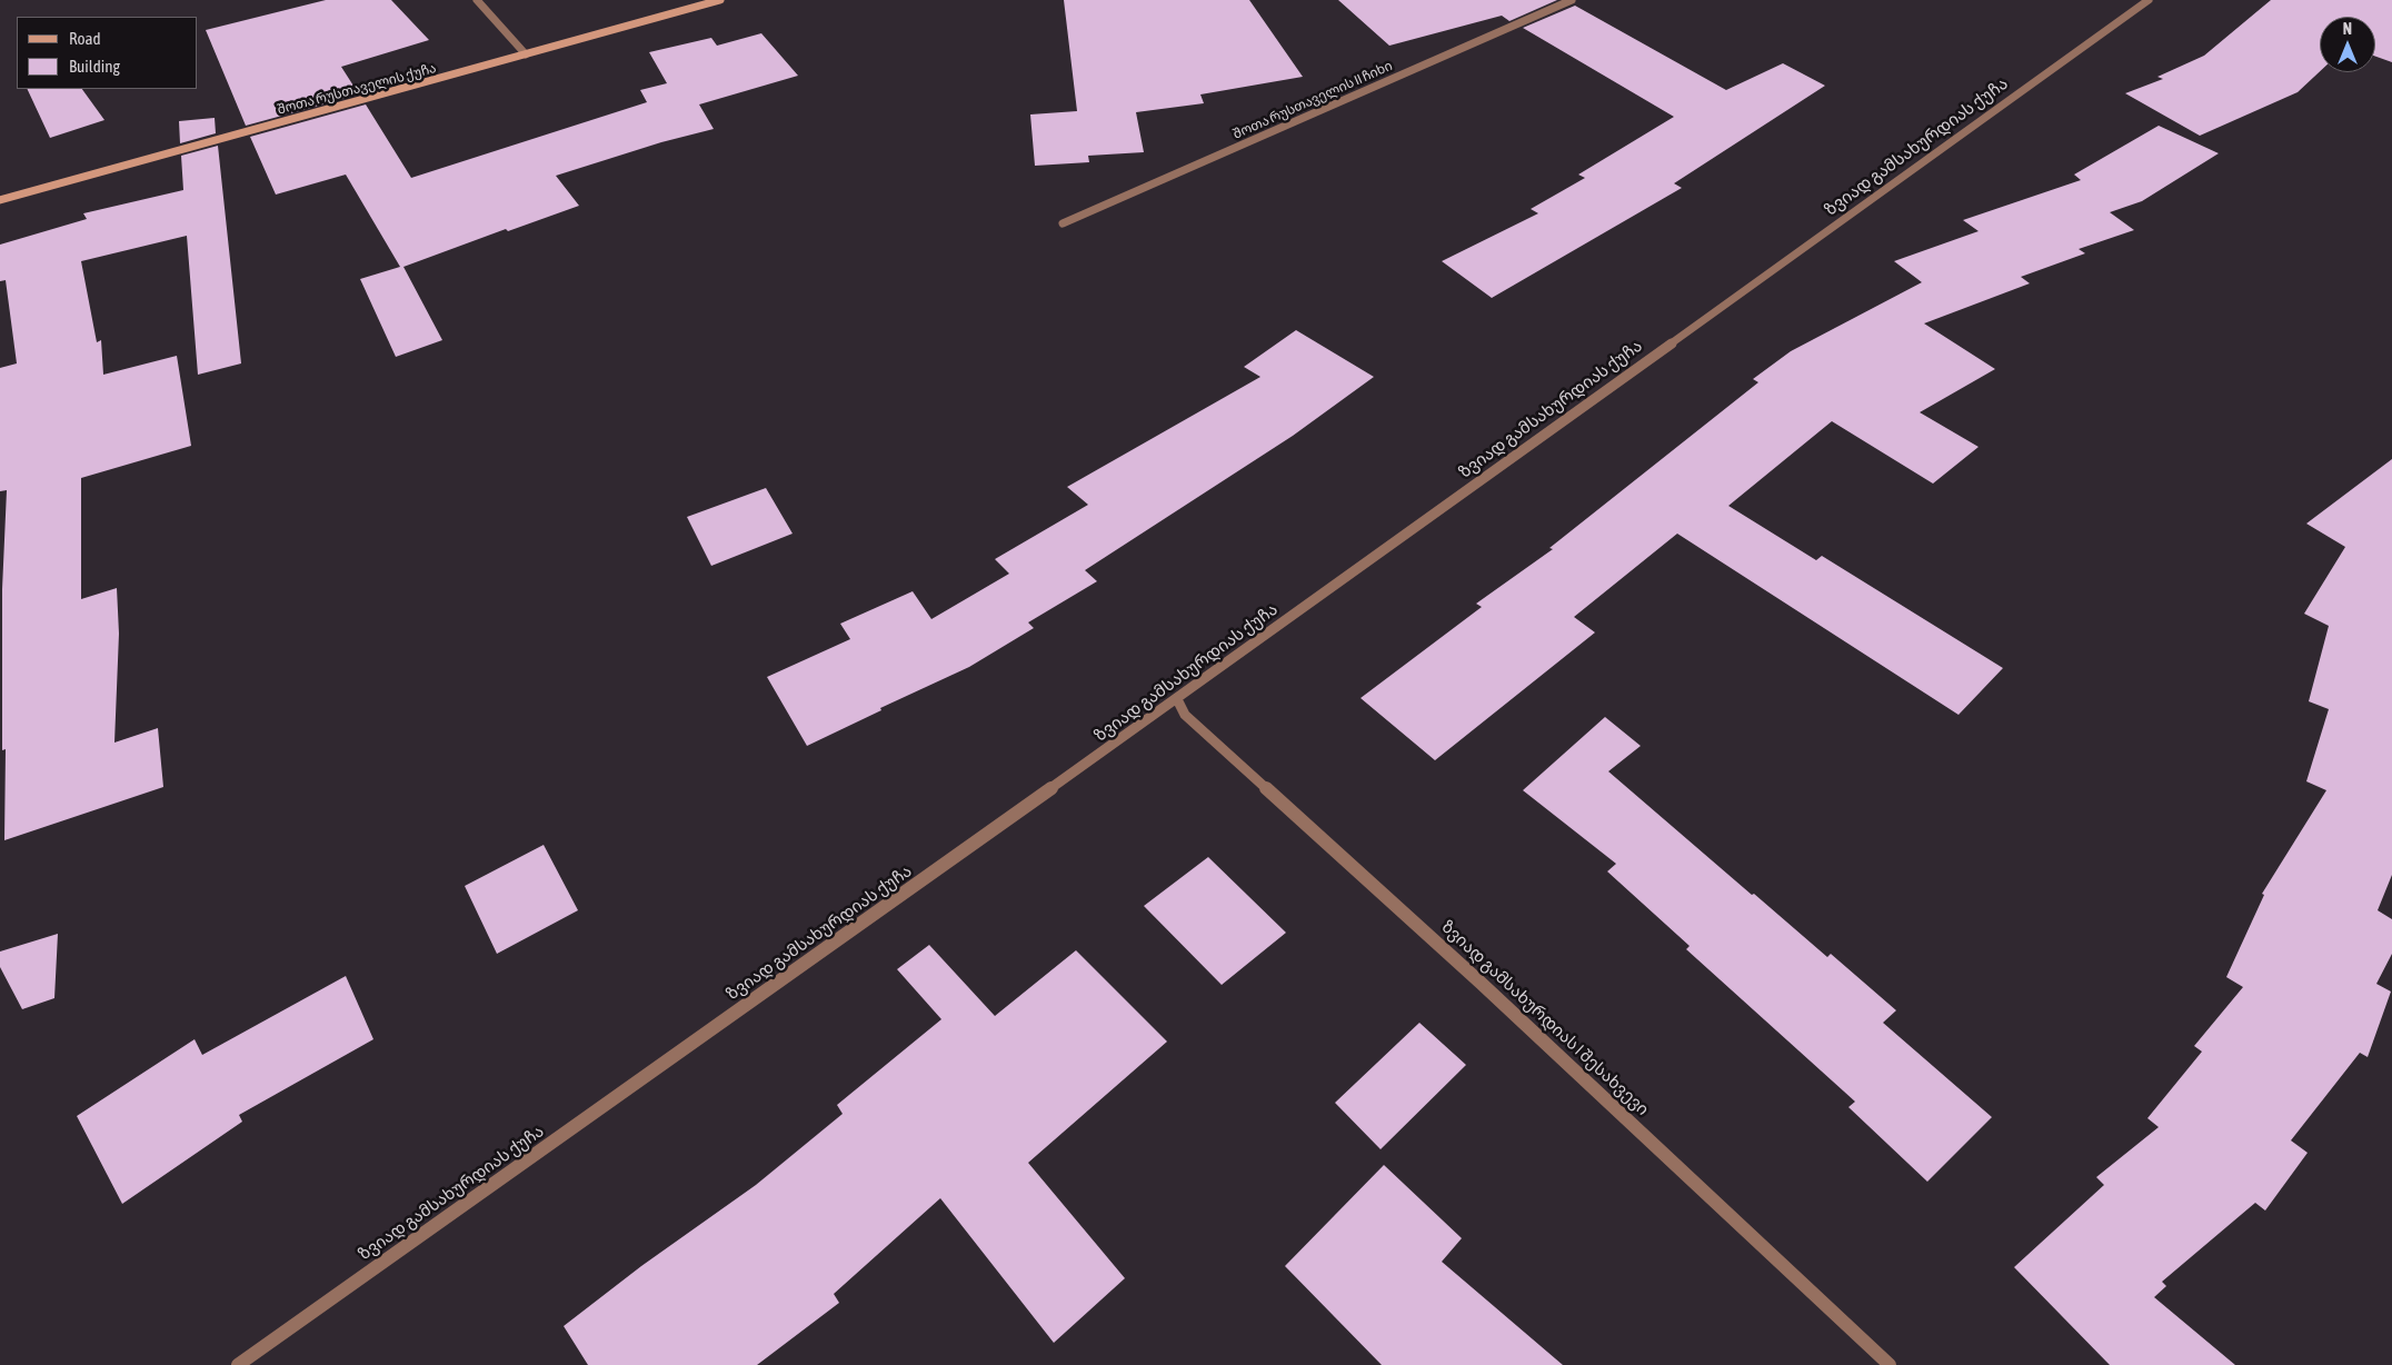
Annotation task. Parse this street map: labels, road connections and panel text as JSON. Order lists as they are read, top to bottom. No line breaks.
{"streets":{"main road":["შოთა რუსთაველის ქუჩა"],"street":["შოთა რუსთაველის II ჩიხი","ზვიად გამსახურდიას ქუჩა","ზვიად გამსახურდიას I შესახვევი"]},"crossings":[["ზვიად გამსახურდიას ქუჩა","ზვიად გამსახურდიას I შესახვევი"]],"legend":["Road","Building"],"north":"top"}
